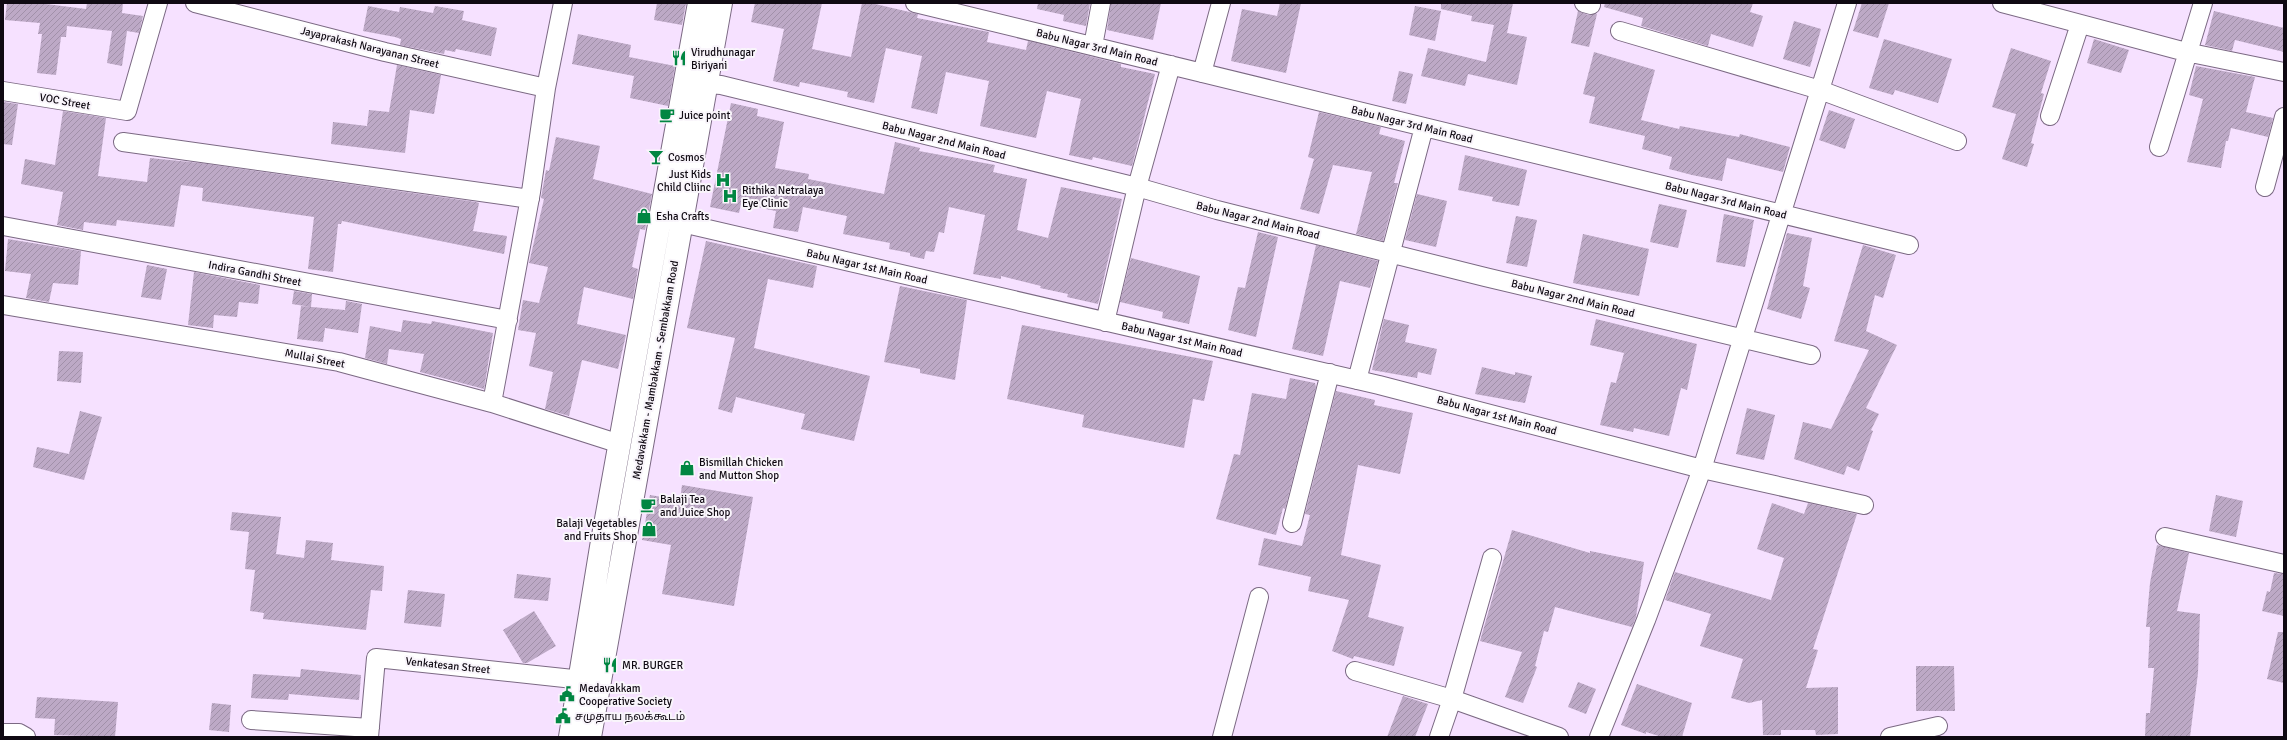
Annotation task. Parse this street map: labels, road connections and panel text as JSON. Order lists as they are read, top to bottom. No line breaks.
{"streets":{"main road":["Medavakkam - Mambakkam - Sembakkam Road"],"street":["Jayaprakash Narayanan Street","Babu Nagar 3rd Main Road","VOC Street","Babu Nagar 2nd Main Road","Babu Nagar 1st Main Road","Indira Gandhi Street","Mullai Street","Venkatesan Street"]},"crossings":[["Babu Nagar 2nd Main Road","Medavakkam - Mambakkam - Sembakkam Road"],["Babu Nagar 1st Main Road","Medavakkam - Mambakkam - Sembakkam Road"],["Mullai Street","Medavakkam - Mambakkam - Sembakkam Road"],["Medavakkam - Mambakkam - Sembakkam Road","Venkatesan Street"]],"places":{"restaurant":["Virudhunagar Biriyani","MR. BURGER"],"cafe":["Juice point","Balaji Tea and Juice Shop"],"bar":["Cosmos"],"hospital":["Just Kids Child Cliinc","Rithika Netralaya Eye Clinic"],"shop":["Esha Crafts","Bismillah Chicken and Mutton Shop","Balaji Vegetables and Fruits Shop"],"public building":["Medavakkam Cooperative Society","சமுதாய நலக்கூடம்"]}}
